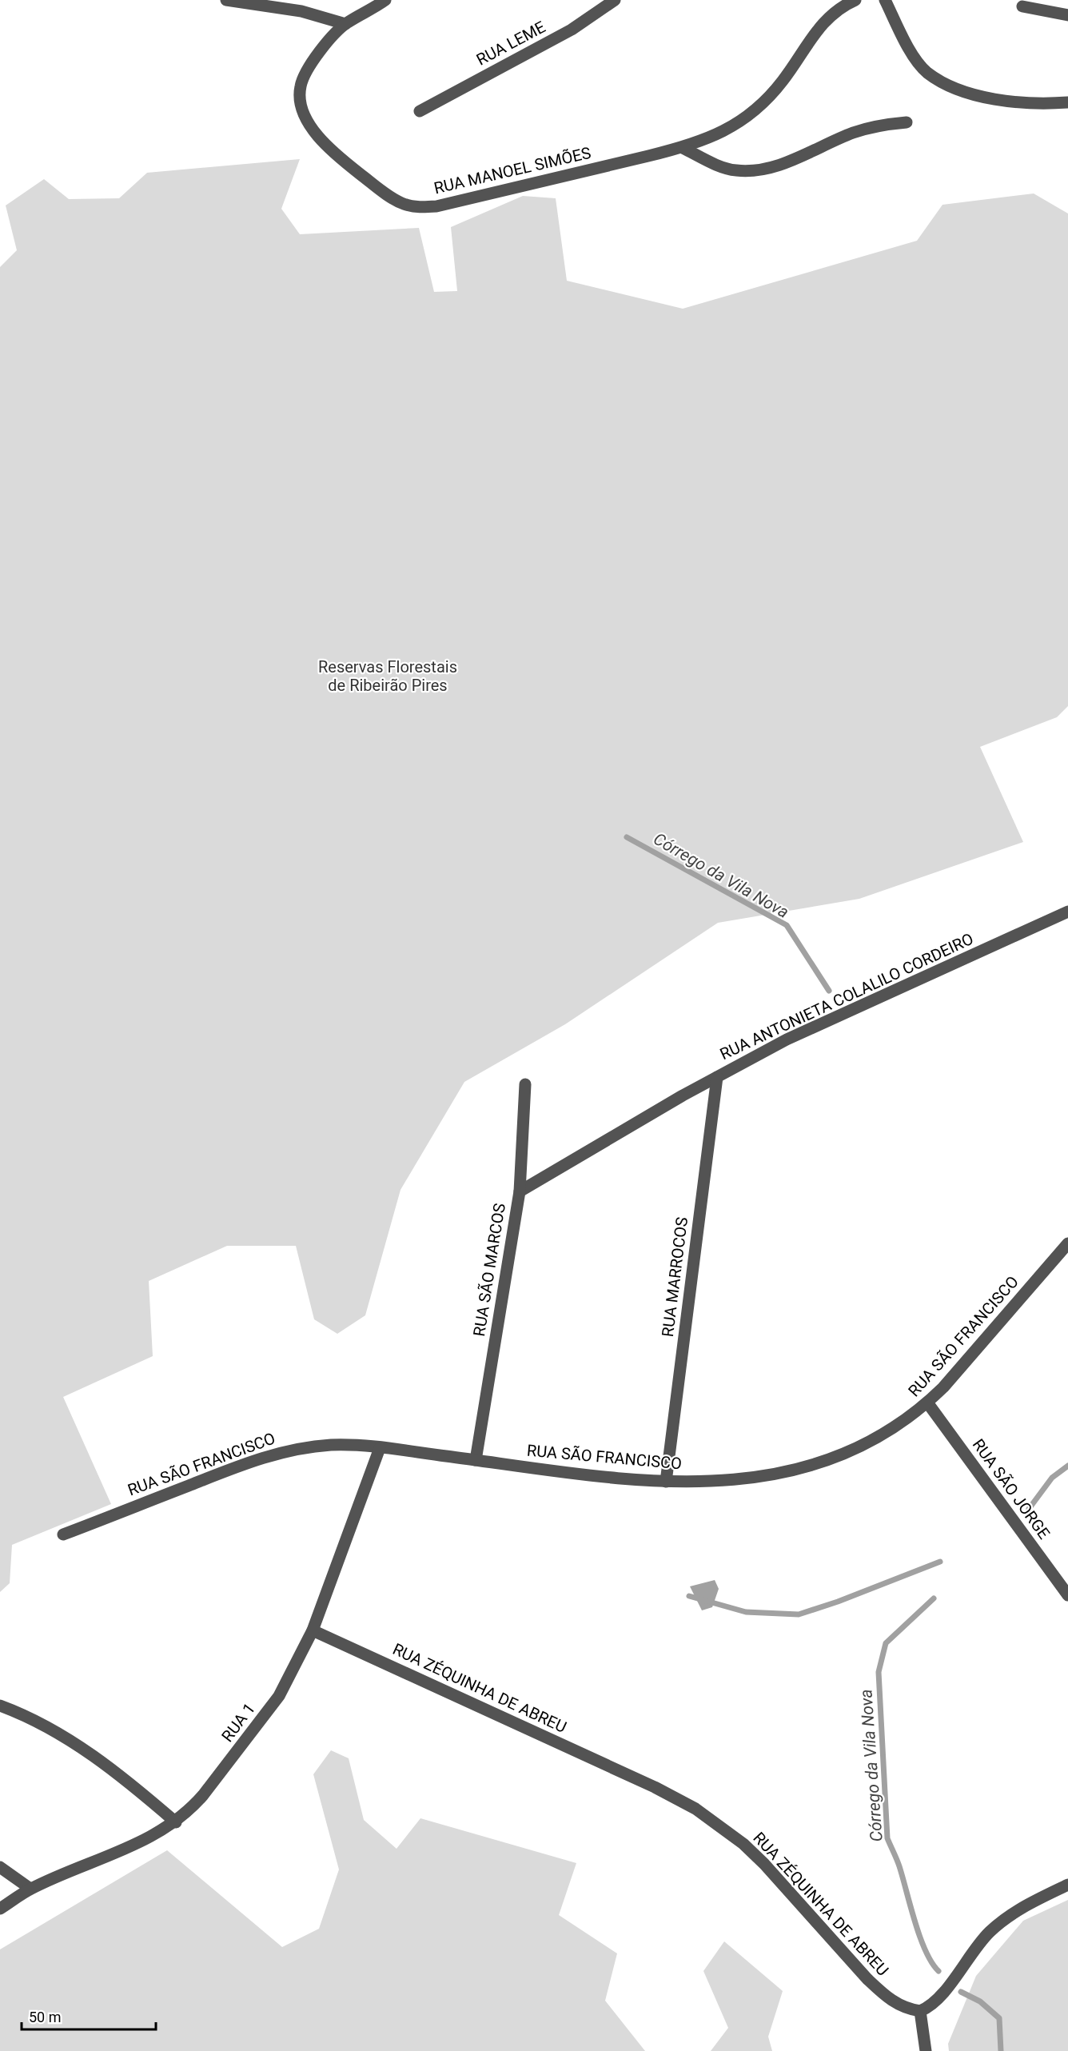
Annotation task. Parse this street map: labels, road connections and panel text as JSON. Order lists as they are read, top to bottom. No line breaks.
{"streets":{"street":["RUA LEME","RUA MANOEL SIMÕES","RUA ANTONIETA COLALILO CORDEIRO","RUA SÃO MARCOS","RUA MARROCOS","RUA SÃO FRANCISCO","RUA SÃO JORGE","RUA ZÉQUINHA DE ABREU","RUA 1"]},"crossings":[["RUA ANTONIETA COLALILO CORDEIRO","RUA SÃO MARCOS"],["RUA ANTONIETA COLALILO CORDEIRO","RUA MARROCOS"],["RUA SÃO MARCOS","RUA SÃO FRANCISCO"],["RUA MARROCOS","RUA SÃO FRANCISCO"],["RUA SÃO FRANCISCO","RUA SÃO JORGE"],["RUA SÃO FRANCISCO","RUA 1"],["RUA ZÉQUINHA DE ABREU","RUA 1"]],"water":["Córrego da Vila Nova"],"parks":["Reservas Florestais de Ribeirão Pires"],"scale_bar":"50 m"}
